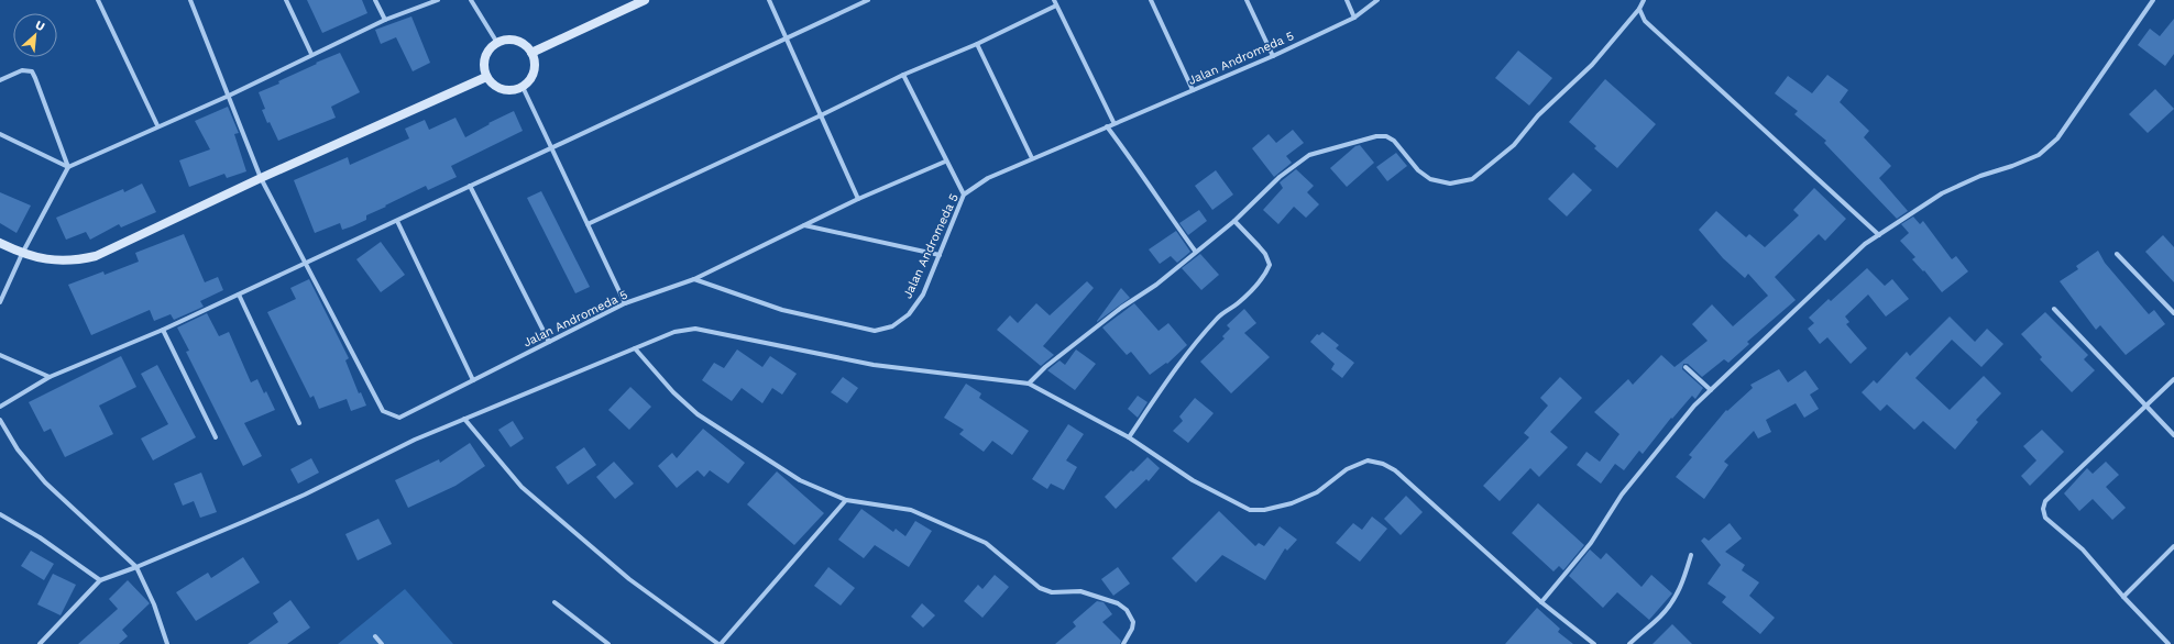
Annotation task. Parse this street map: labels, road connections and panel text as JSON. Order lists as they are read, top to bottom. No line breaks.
{"streets":{"street":["Jalan Andromeda 5"]},"north":"top right"}
